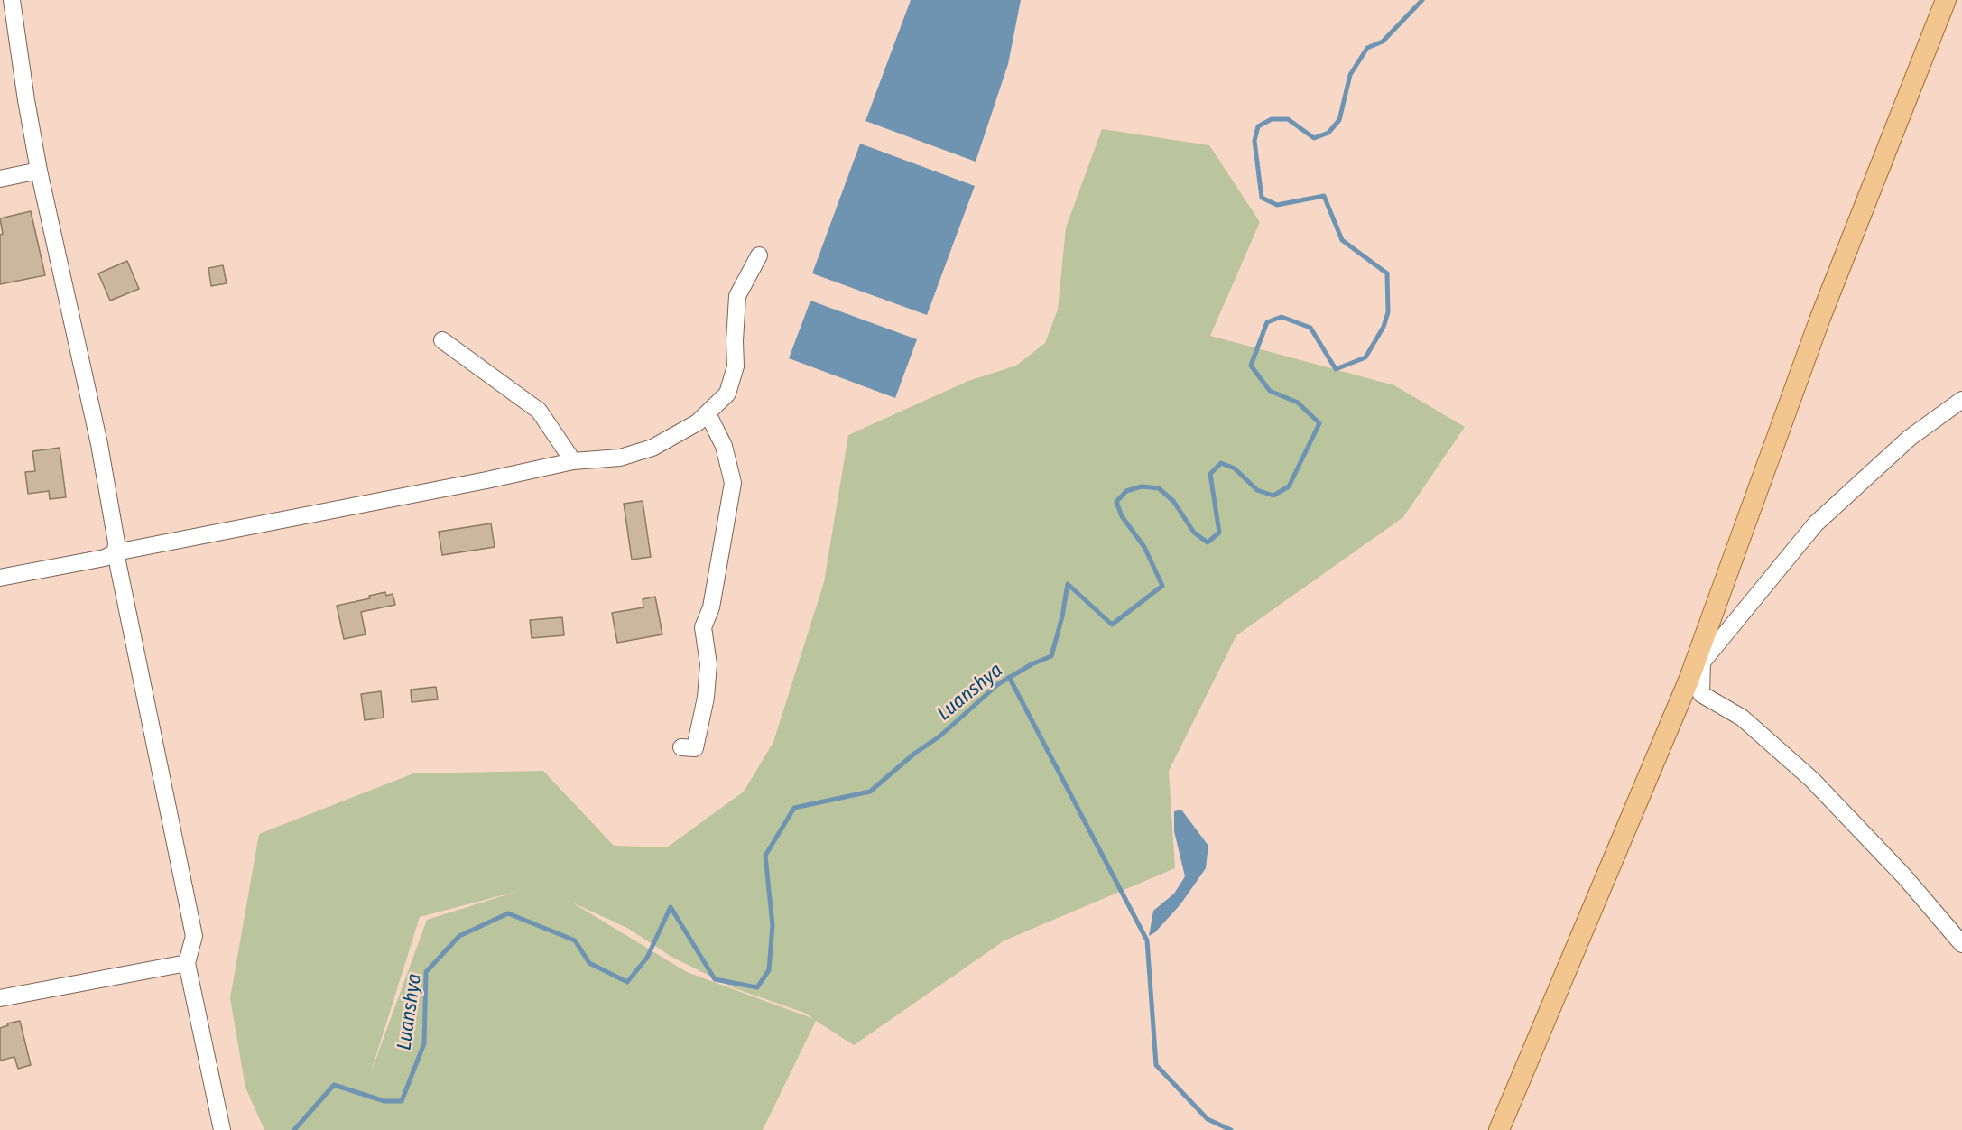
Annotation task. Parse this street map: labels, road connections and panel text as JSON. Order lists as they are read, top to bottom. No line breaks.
{"water":["Luanshya"]}
